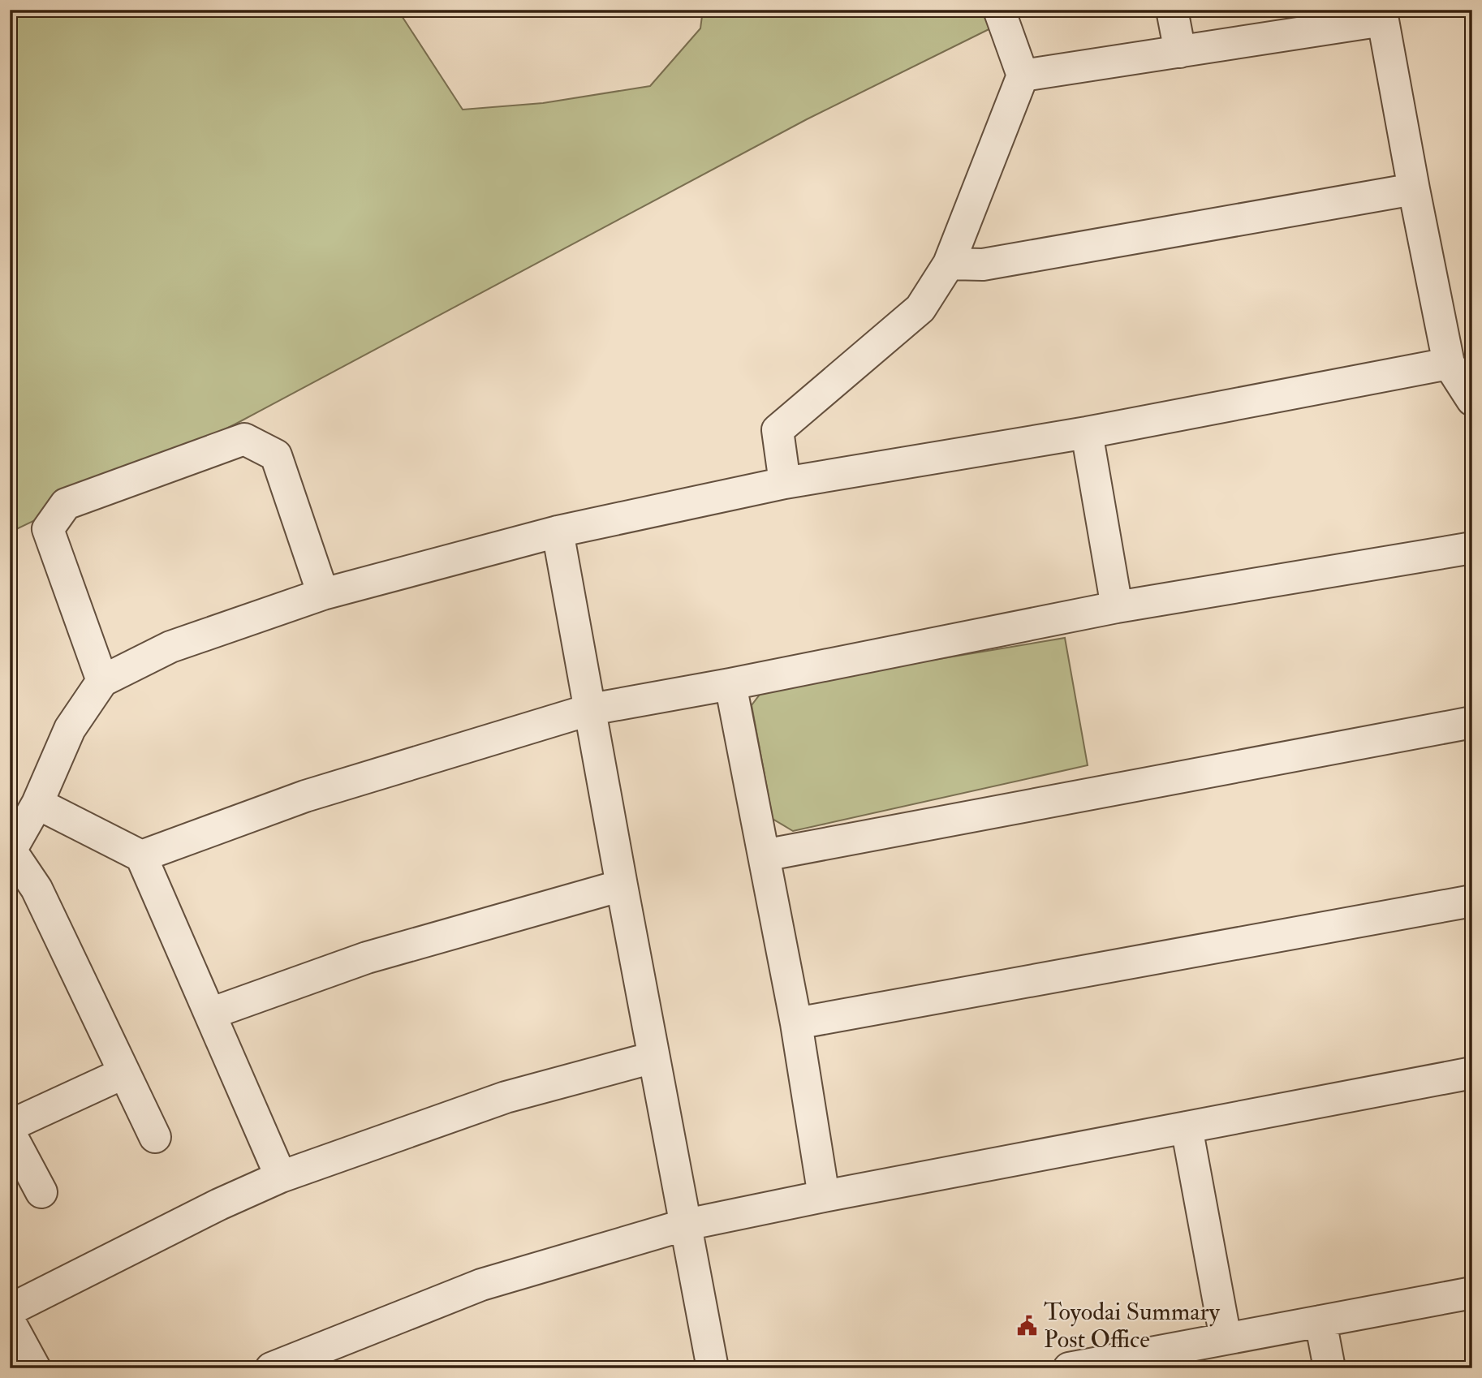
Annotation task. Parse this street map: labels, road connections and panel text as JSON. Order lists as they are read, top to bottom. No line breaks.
{"places":{"public building":["Toyodai Summary Post Office"]}}
